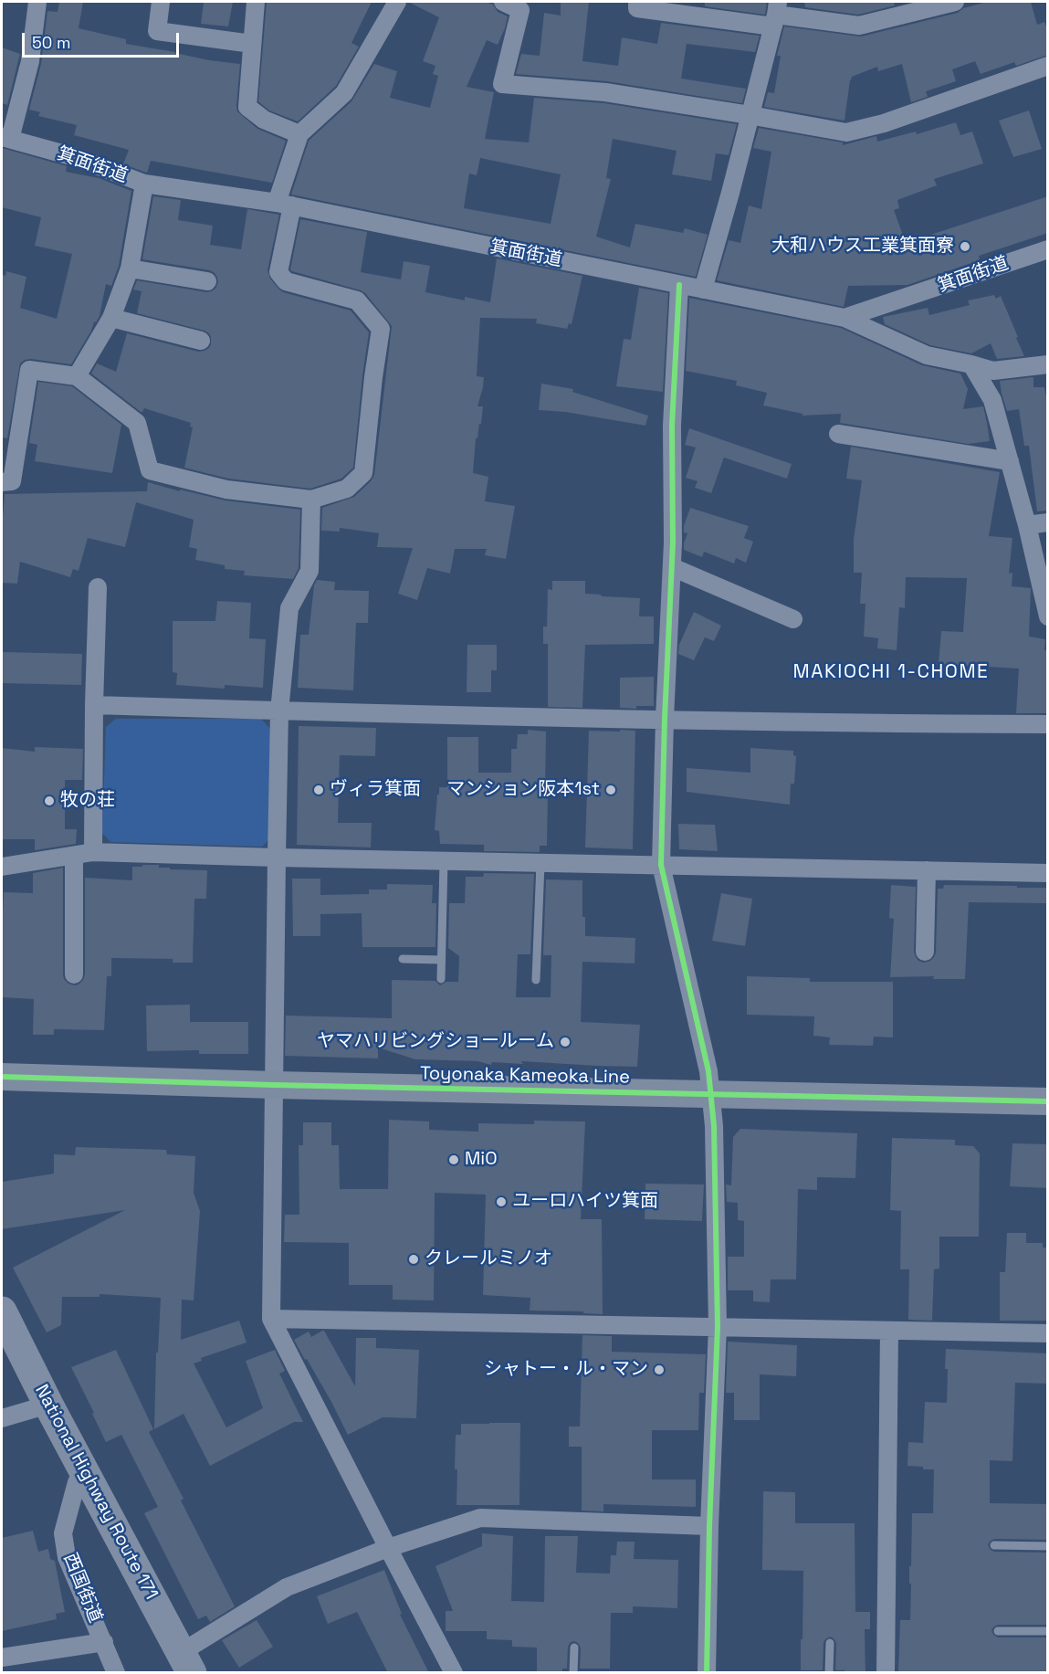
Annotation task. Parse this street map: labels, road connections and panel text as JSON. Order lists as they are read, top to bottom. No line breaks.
{"streets":{"highway":["National Highway Route 171"],"main road":["Toyonaka Kameoka Line"],"street":["箕面街道","西国街道"]},"crossings":[["National Highway Route 171","西国街道"]],"districts":["MAKIOCHI 1-CHOME"],"places":["大和ハウス工業箕面寮","ヴィラ箕面","マンション阪本1st","牧の荘","ヤマハリビングショールーム","MiO","ユーロハイツ箕面","クレールミノオ","シャトー・ル・マン"],"scale_bar":"50 m"}
